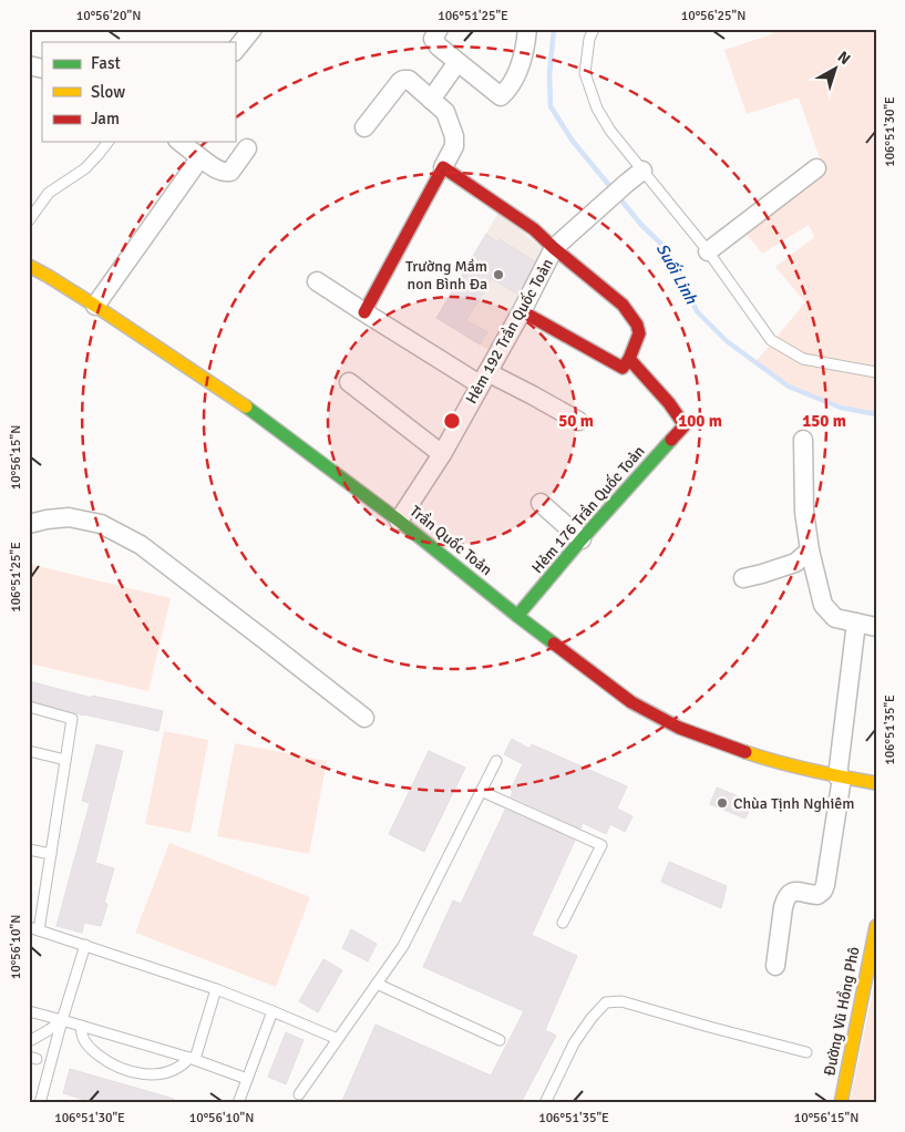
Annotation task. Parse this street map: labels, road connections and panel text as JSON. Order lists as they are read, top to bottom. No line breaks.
{"streets":{"street":["Hẻm 192 Trần Quốc Toản","Hẻm 176 Trần Quốc Toản","Trần Quốc Toản","Đường Vũ Hồng Phô"]},"crossings":[["Hẻm 192 Trần Quốc Toản","Trần Quốc Toản"],["Hẻm 176 Trần Quốc Toản","Trần Quốc Toản"]],"water":["Suối Linh"],"places":["Trường Mầm non Bình Đa","Chùa Tịnh Nghiêm"],"legend":["Fast","Slow","Jam"],"north":"top right","coordinates":["10°56'20\"N","106°51'25\"E","10°56'25\"N","106°51'30\"E","10°56'15\"N","106°51'35\"E","10°56'10\"N"],"rings":["50 m","100 m","150 m"]}
